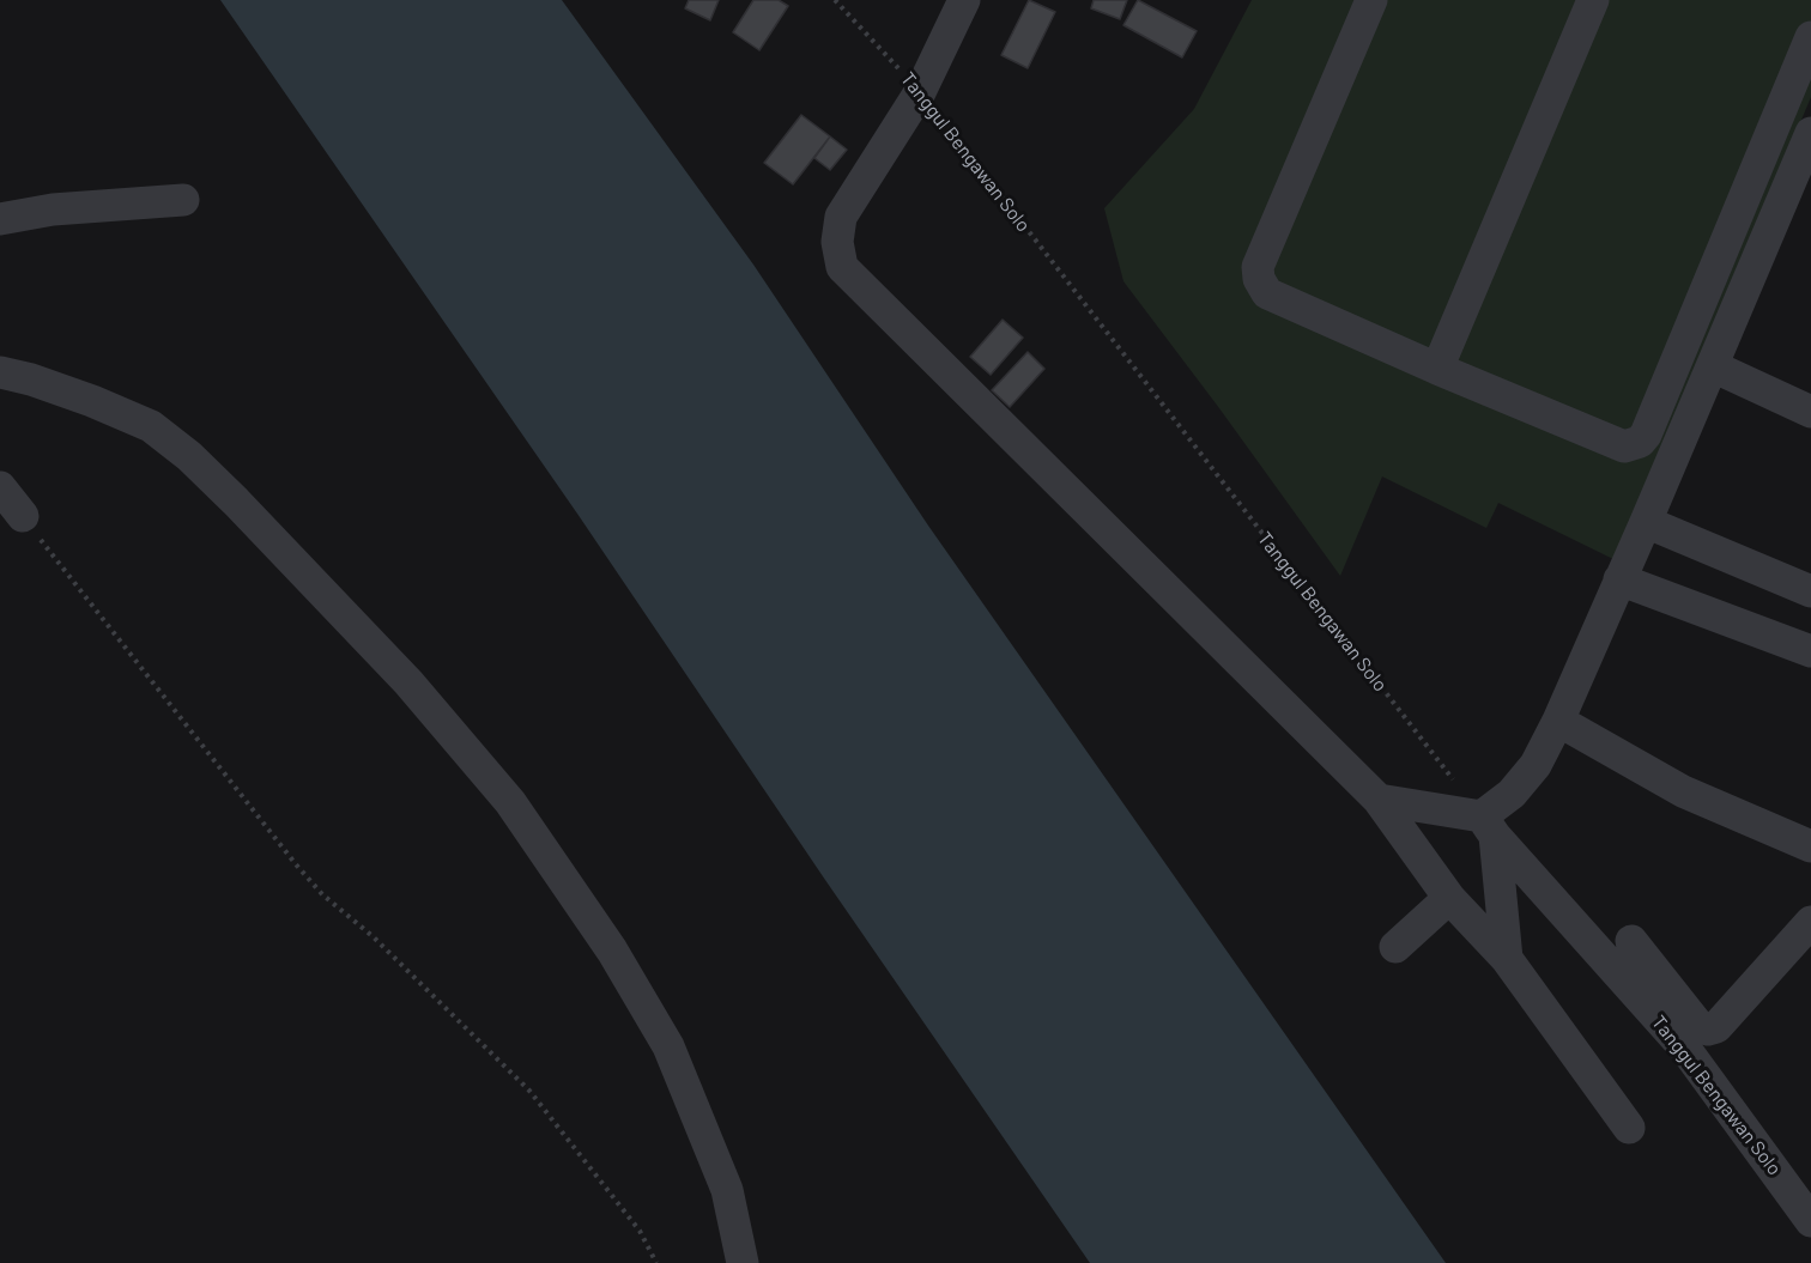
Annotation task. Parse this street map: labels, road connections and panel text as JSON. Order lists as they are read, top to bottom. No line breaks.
{"streets":{"street":["Tanggul Bengawan Solo"]}}
